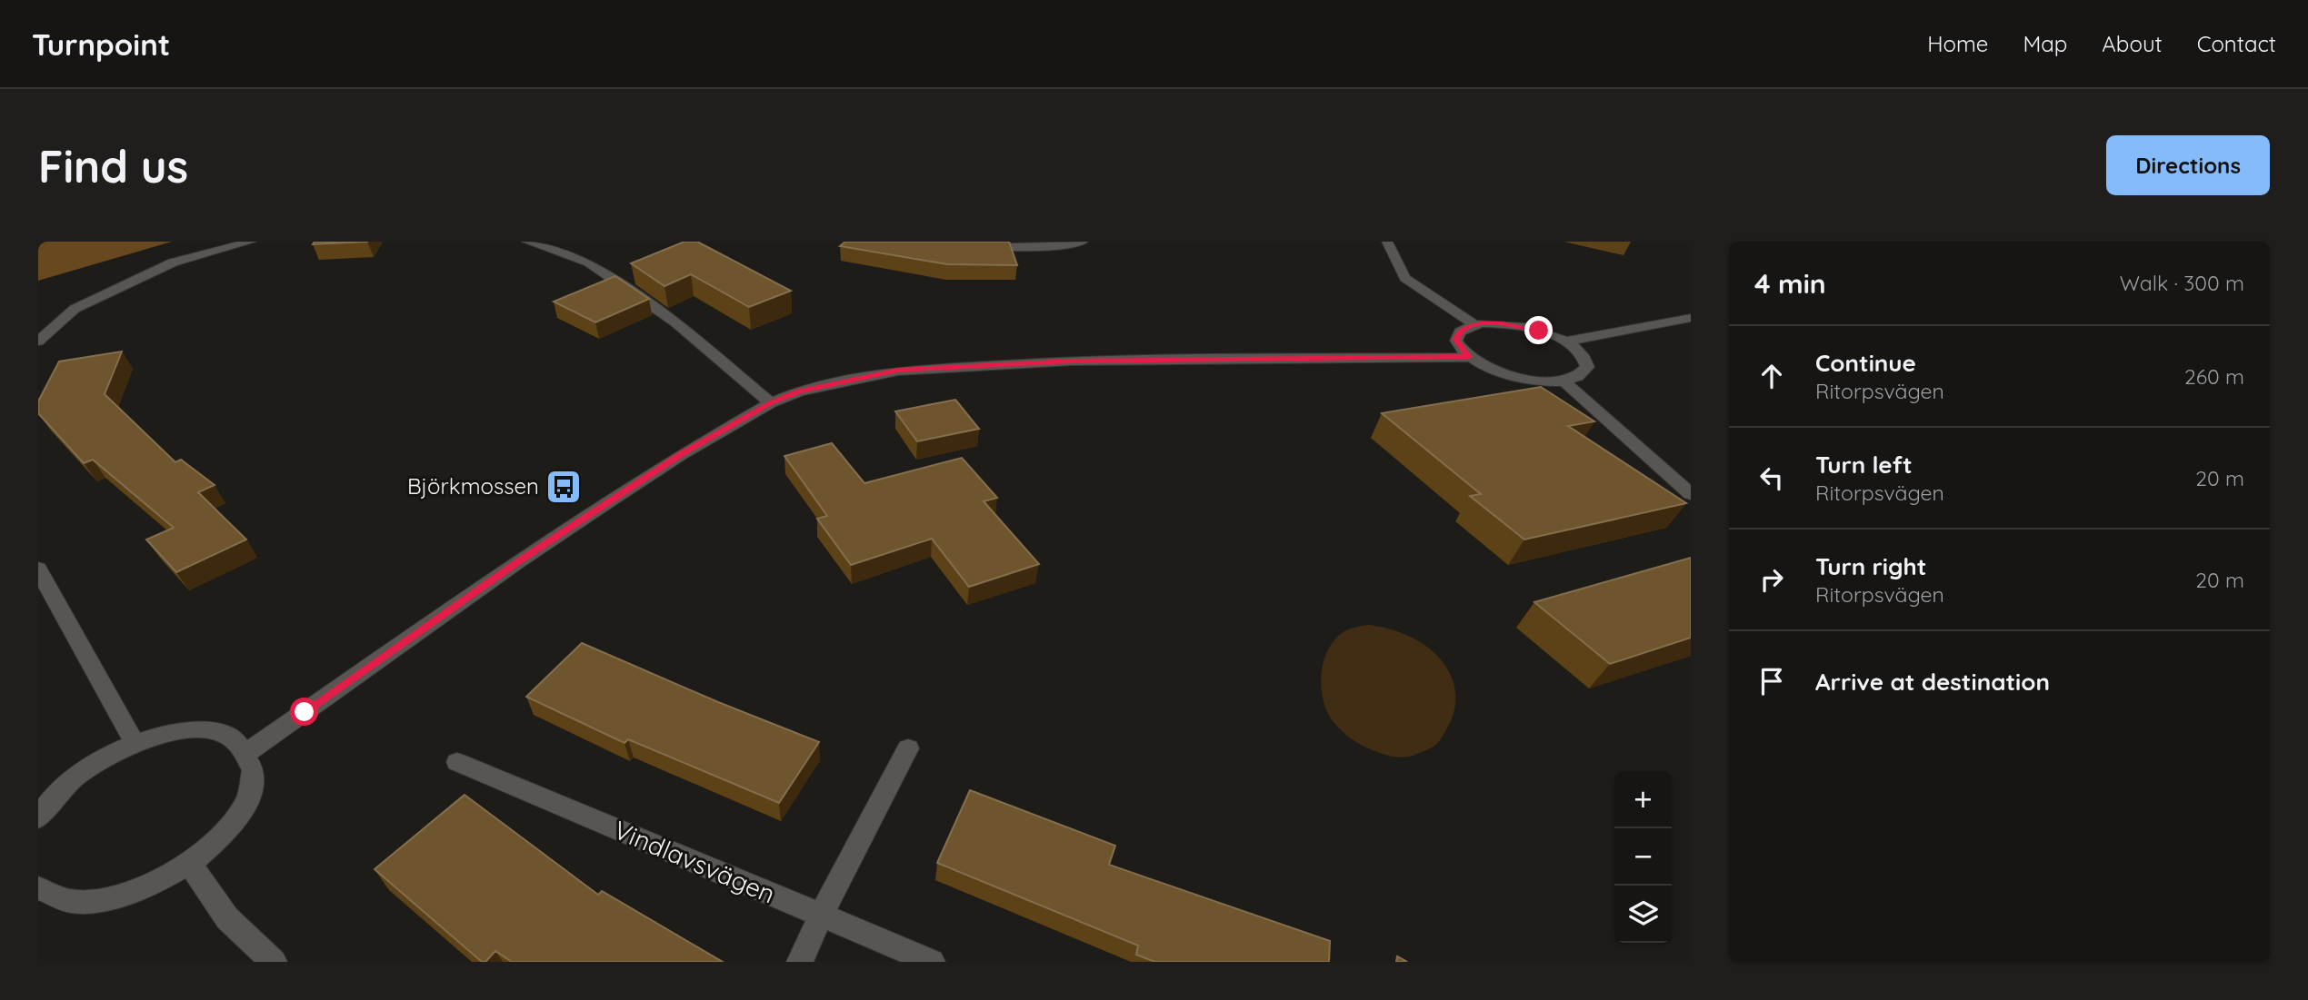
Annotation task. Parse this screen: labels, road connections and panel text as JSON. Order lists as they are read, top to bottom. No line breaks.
{"streets":{"street":["Vindlavsvägen"]},"places":{"bus stop":["Björkmossen"]},"page":{"header":"Turnpoint","nav":["Home","Map","About","Contact"],"buttons":"Directions","title":"Find us","heading":["4 min","Walk · 300 m"],"list":[["Continue","Ritorpsvägen","260 m"],["Turn left","Ritorpsvägen","20 m"],["Turn right","Ritorpsvägen","20 m"],"Arrive at destination"],"map_buttons":["+","−"]}}
